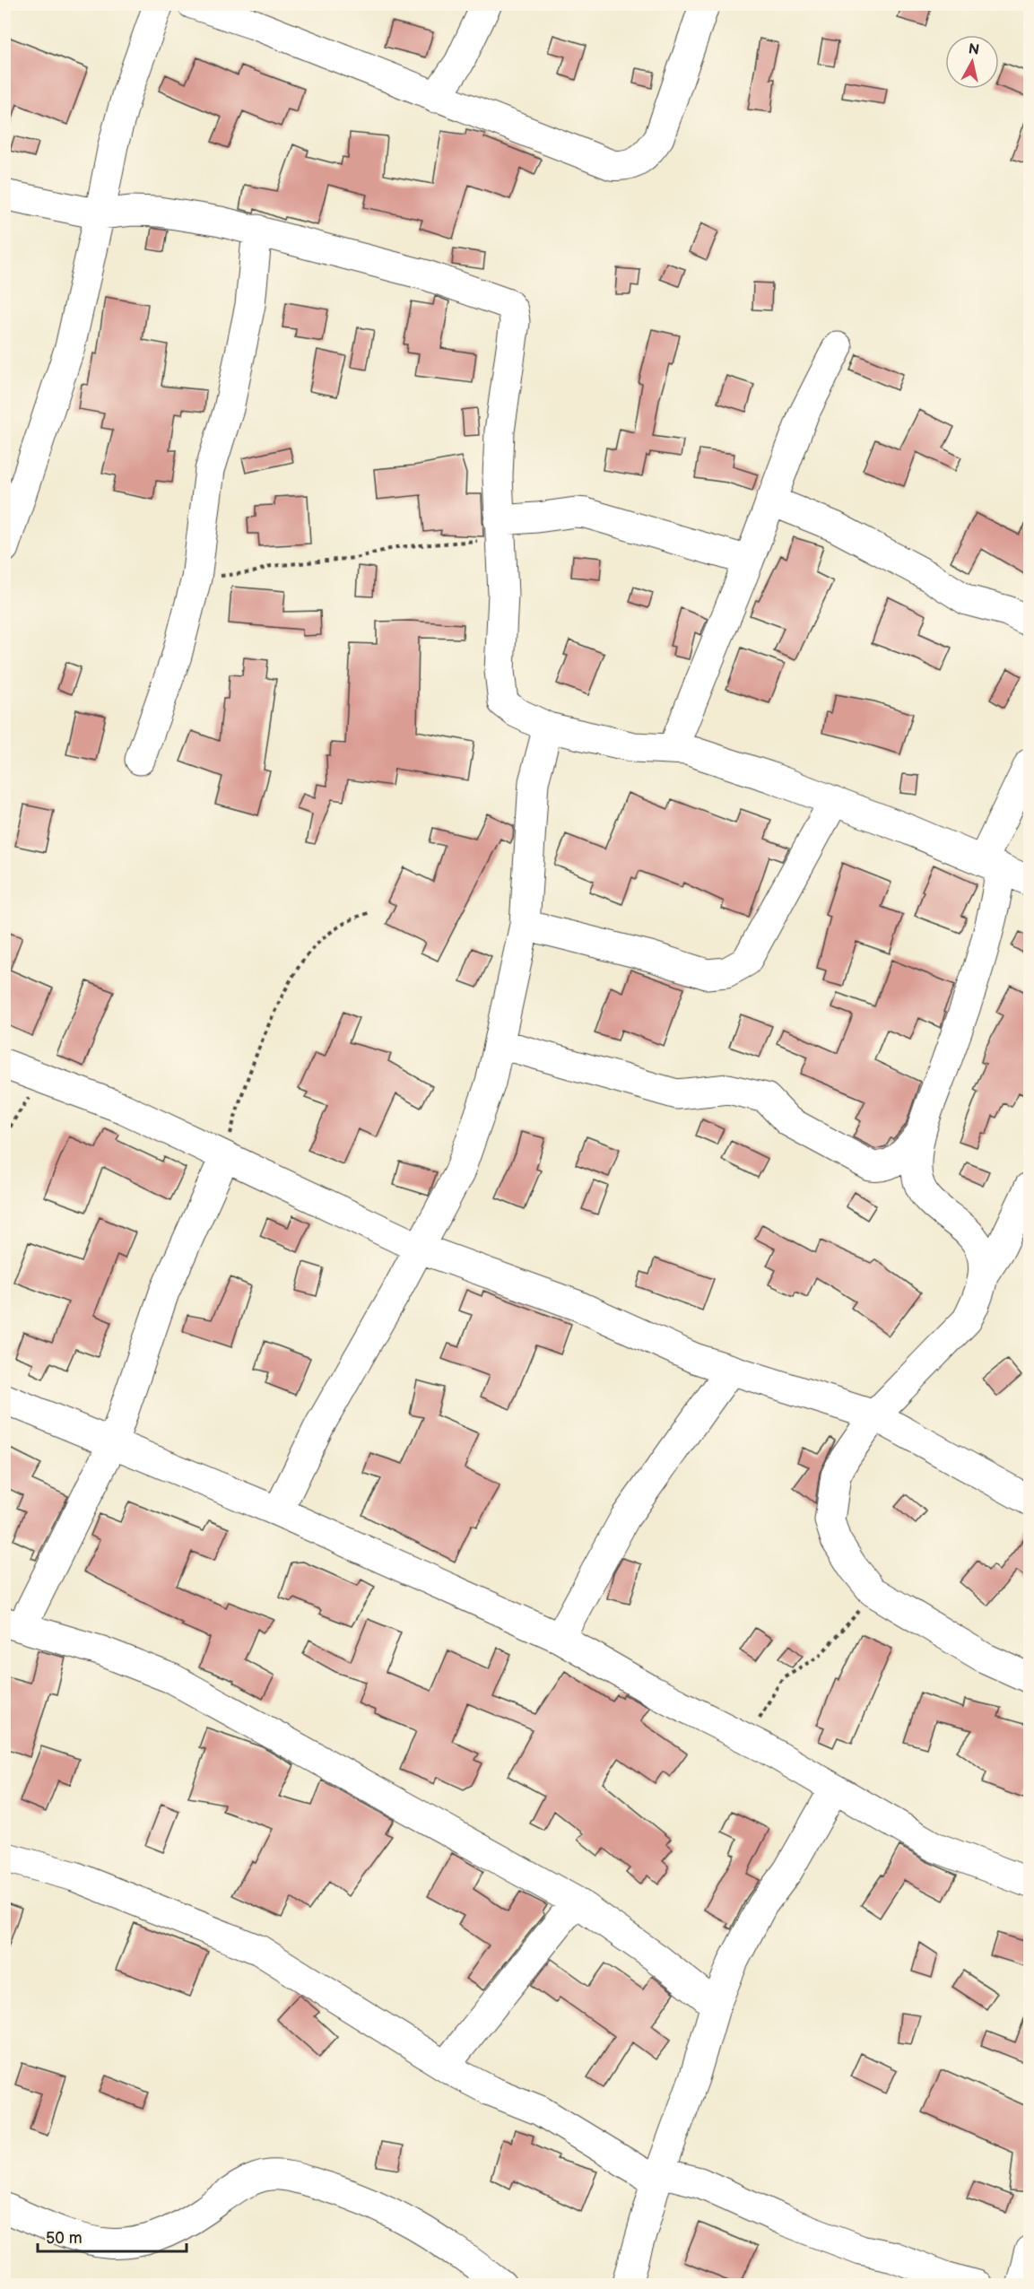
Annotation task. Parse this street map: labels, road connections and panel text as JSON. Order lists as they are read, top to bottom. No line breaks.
{"scale_bar":"50 m","north":"top"}
